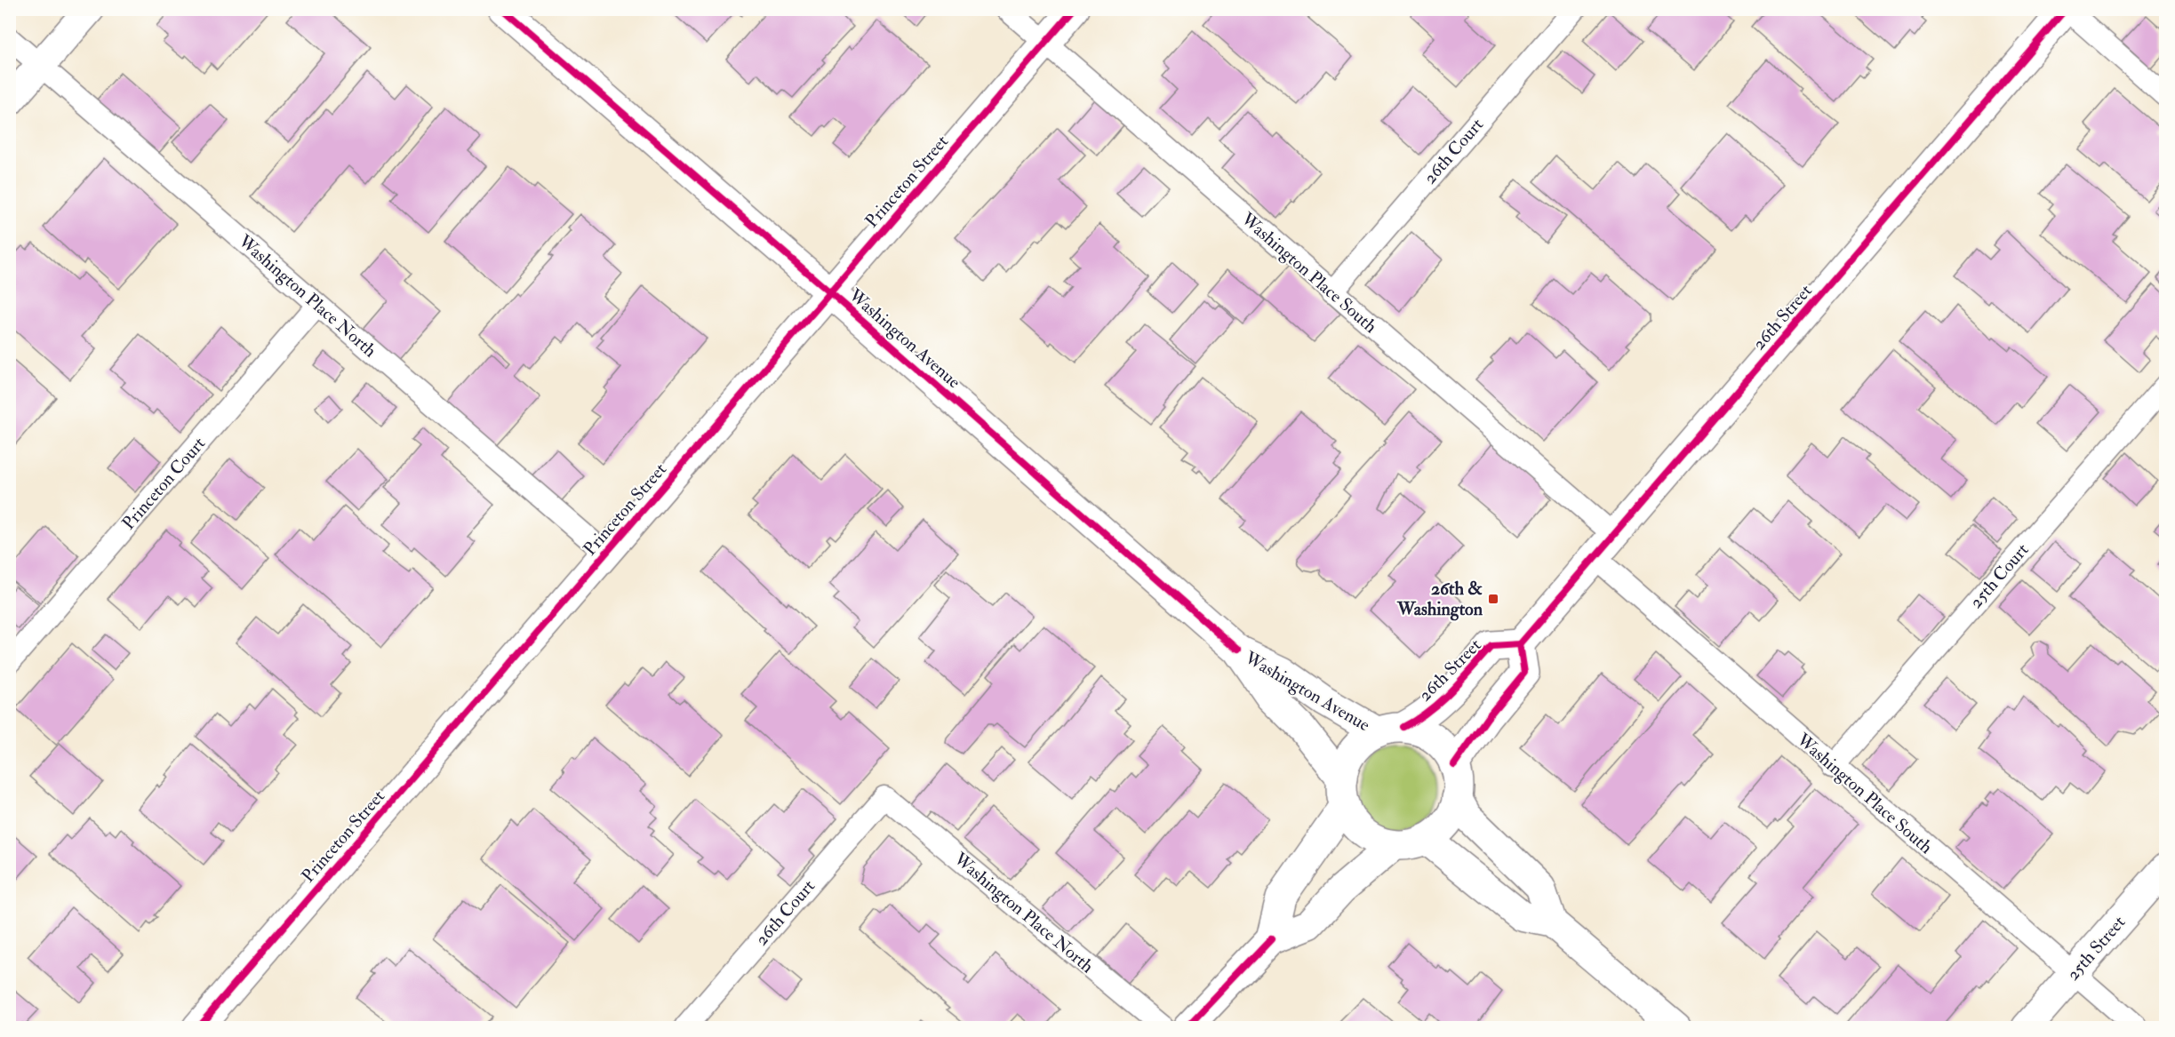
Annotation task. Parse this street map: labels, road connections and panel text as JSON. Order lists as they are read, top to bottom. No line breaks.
{"streets":{"street":["Princeton Street","26th Street","Washington Avenue","25th Street"],"lane":["26th Court","Washington Place South","Washington Place North","Princeton Court","25th Court"]},"crossings":[["26th Court","Washington Place South"],["26th Court","Washington Place North"],["Princeton Street","Washington Place South"],["Princeton Street","Washington Place North"],["Princeton Street","Washington Avenue"],["Washington Place South","26th Street"],["Washington Place South","25th Court"],["Washington Place South","25th Street"],["Washington Place North","Princeton Court"],["26th Street","Washington Avenue"]],"places":{"transit":["26th & Washington"]}}
